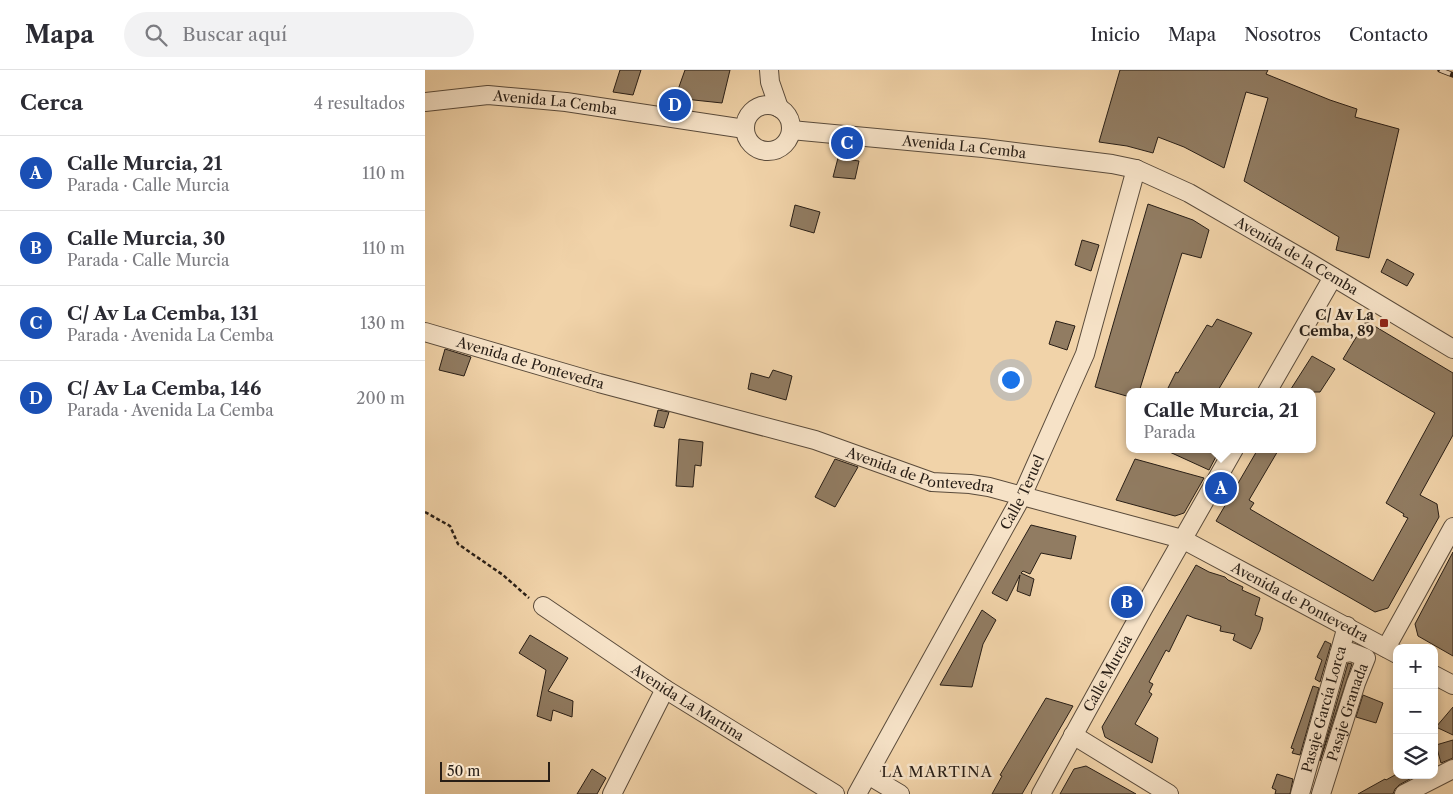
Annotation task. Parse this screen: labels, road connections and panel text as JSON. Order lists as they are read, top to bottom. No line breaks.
{"streets":{"street":["Avenida La Cemba","Avenida de la Cemba","Avenida de Pontevedra","Calle Teruel","Calle Murcia","Avenida La Martina","Pasaje García Lorca","Pasaje Granada"]},"crossings":[["Avenida La Cemba","Avenida de la Cemba"],["Avenida La Cemba","Calle Teruel"],["Avenida de la Cemba","Calle Teruel"],["Avenida de Pontevedra","Calle Teruel"],["Avenida de Pontevedra","Calle Murcia"],["Avenida de Pontevedra","Pasaje García Lorca"],["Pasaje García Lorca","Pasaje Granada"]],"districts":["LA MARTINA"],"places":{"transit":["C/ Av La Cemba, 89"]},"scale_bar":"50 m","page":{"header":"Mapa","search":"Buscar aquí","nav":["Inicio","Mapa","Nosotros","Contacto"],"heading":["Cerca","4 resultados"],"pins":["D","C","A","B"],"list":[{"mark":"A","name":"Calle Murcia, 21","note":"Parada · Calle Murcia","value":"110 m"},{"mark":"B","name":"Calle Murcia, 30","note":"Parada · Calle Murcia","value":"110 m"},{"mark":"C","name":"C/ Av La Cemba, 131","note":"Parada · Avenida La Cemba","value":"130 m"},{"mark":"D","name":"C/ Av La Cemba, 146","note":"Parada · Avenida La Cemba","value":"200 m"}],"popup":["Calle Murcia, 21","Parada"],"map_buttons":["+","−"],"scale":"50 m"}}
